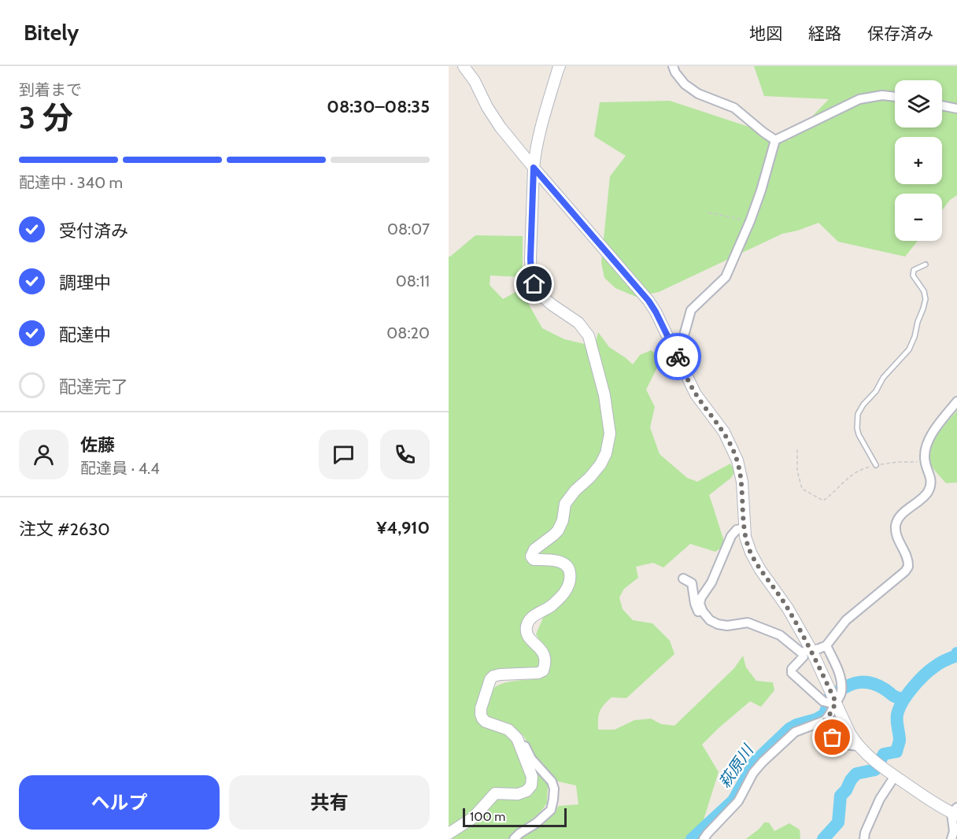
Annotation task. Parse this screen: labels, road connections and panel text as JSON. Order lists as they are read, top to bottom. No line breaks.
{"water":["萩原川"],"scale_bar":"100 m","page":{"header":"Bitely","nav":["地図","経路","保存済み"],"heading":["3 分","到着まで","08:30–08:35"],"panel":["佐藤","配達員 · 4.4","注文 #2630","¥4,910"],"map_buttons":["+","−"],"bar":"配達中 · 340 m","list":[["受付済み","08:07"],["調理中","08:11"],["配達中","08:20"],"配達完了"],"buttons":["ヘルプ","共有"],"scale":"100 m"}}
